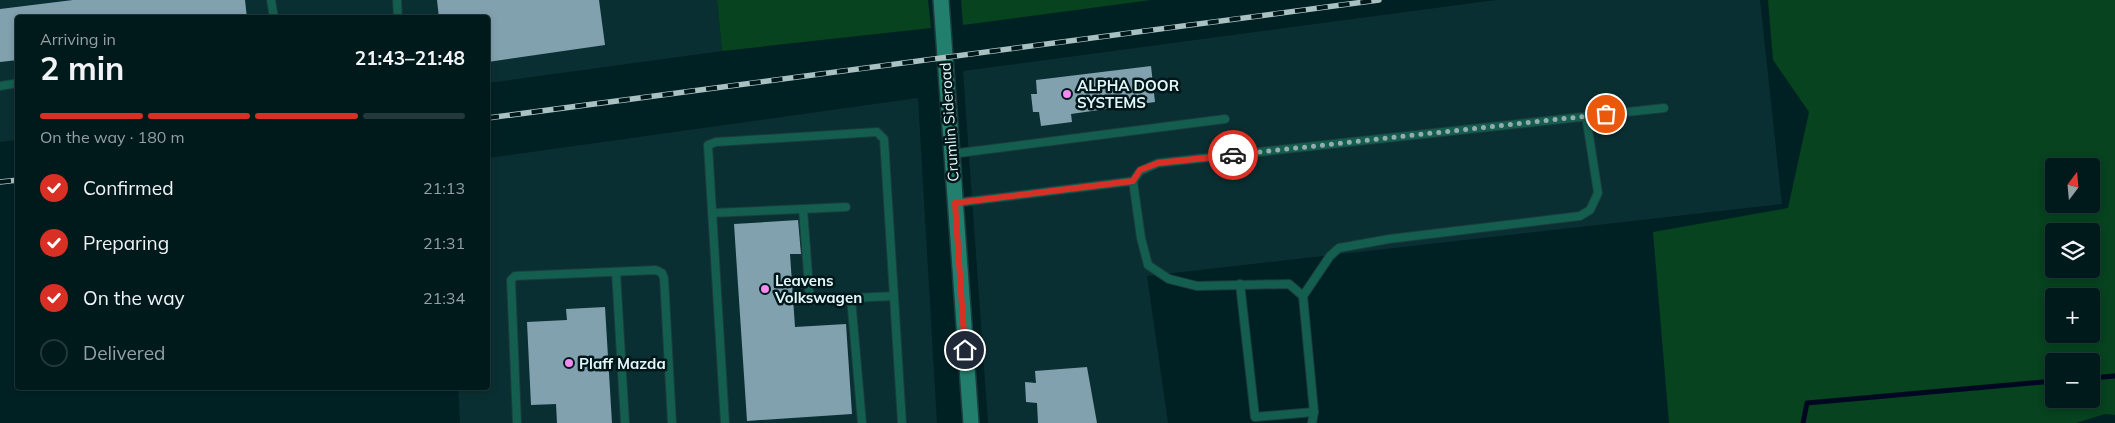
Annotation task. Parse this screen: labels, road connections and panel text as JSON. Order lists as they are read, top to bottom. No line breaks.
{"streets":{"street":["Crumlin Sideroad"]},"places":["ALPHA DOOR SYSTEMS","Leavens Volkswagen","Plaff Mazda"],"north":"top","page":{"heading":["2 min","Arriving in","21:43–21:48"],"bar":"On the way · 180 m","map_buttons":["+","−"],"list":[["Confirmed","21:13"],["Preparing","21:31"],["On the way","21:34"],"Delivered"]}}
